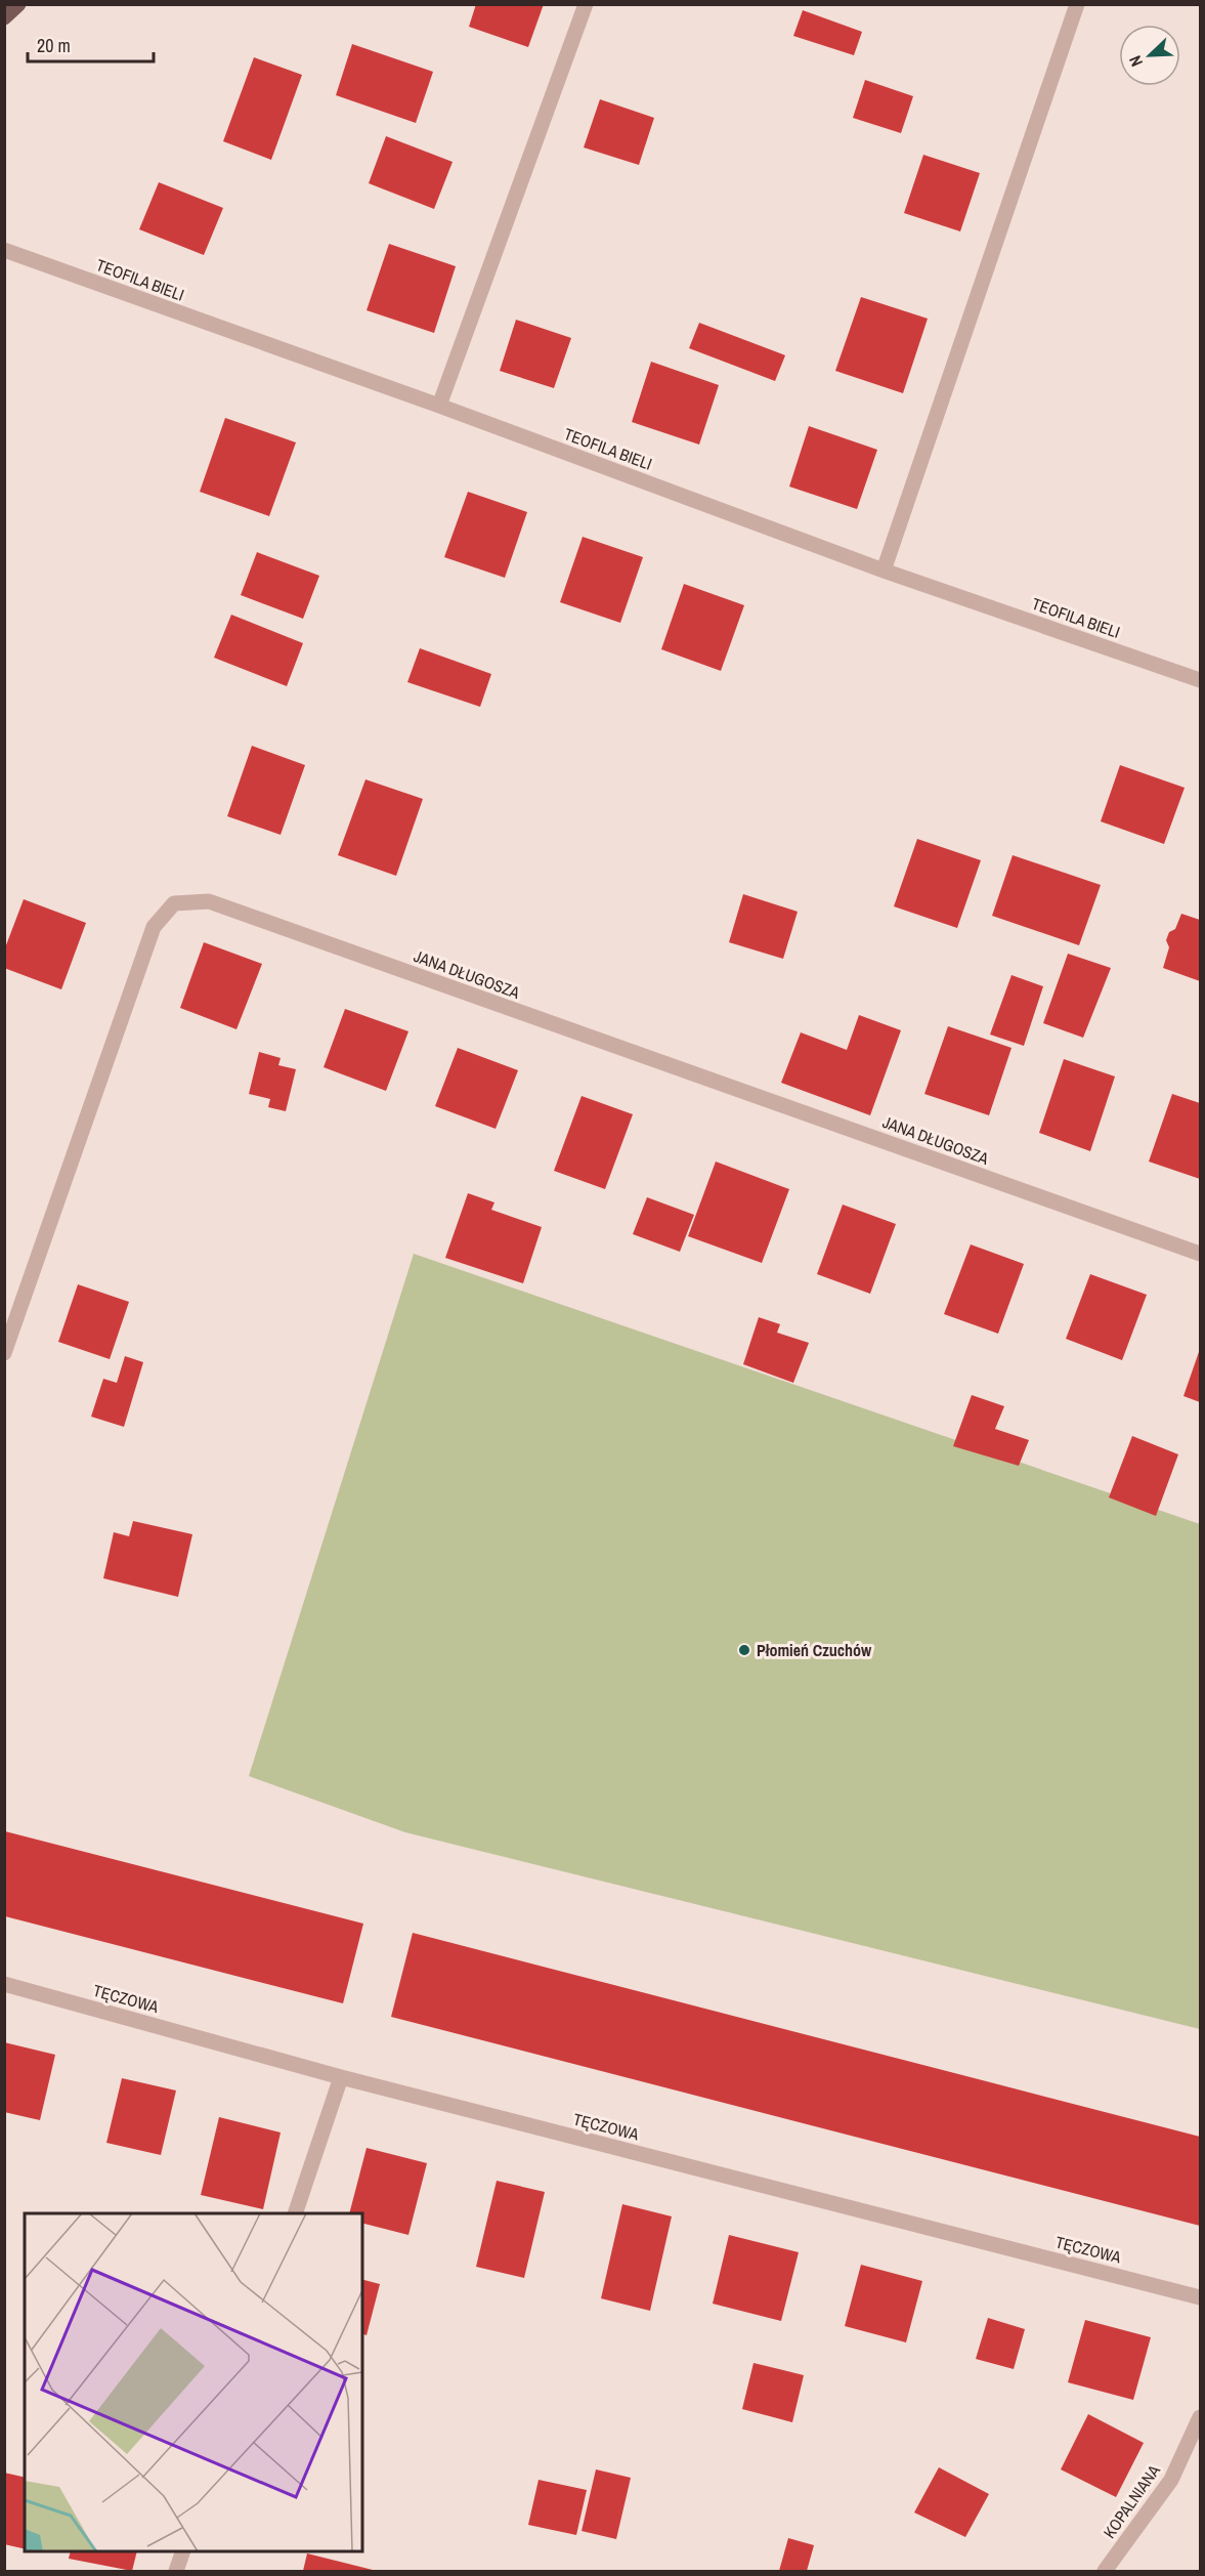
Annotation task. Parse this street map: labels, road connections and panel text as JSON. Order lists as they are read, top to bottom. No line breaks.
{"streets":{"street":["TEOFILA BIELI","JANA DŁUGOSZA","TĘCZOWA","KOPALNIANA"]},"places":["Płomień Czuchów"],"scale_bar":"20 m","north":"bottom left"}
